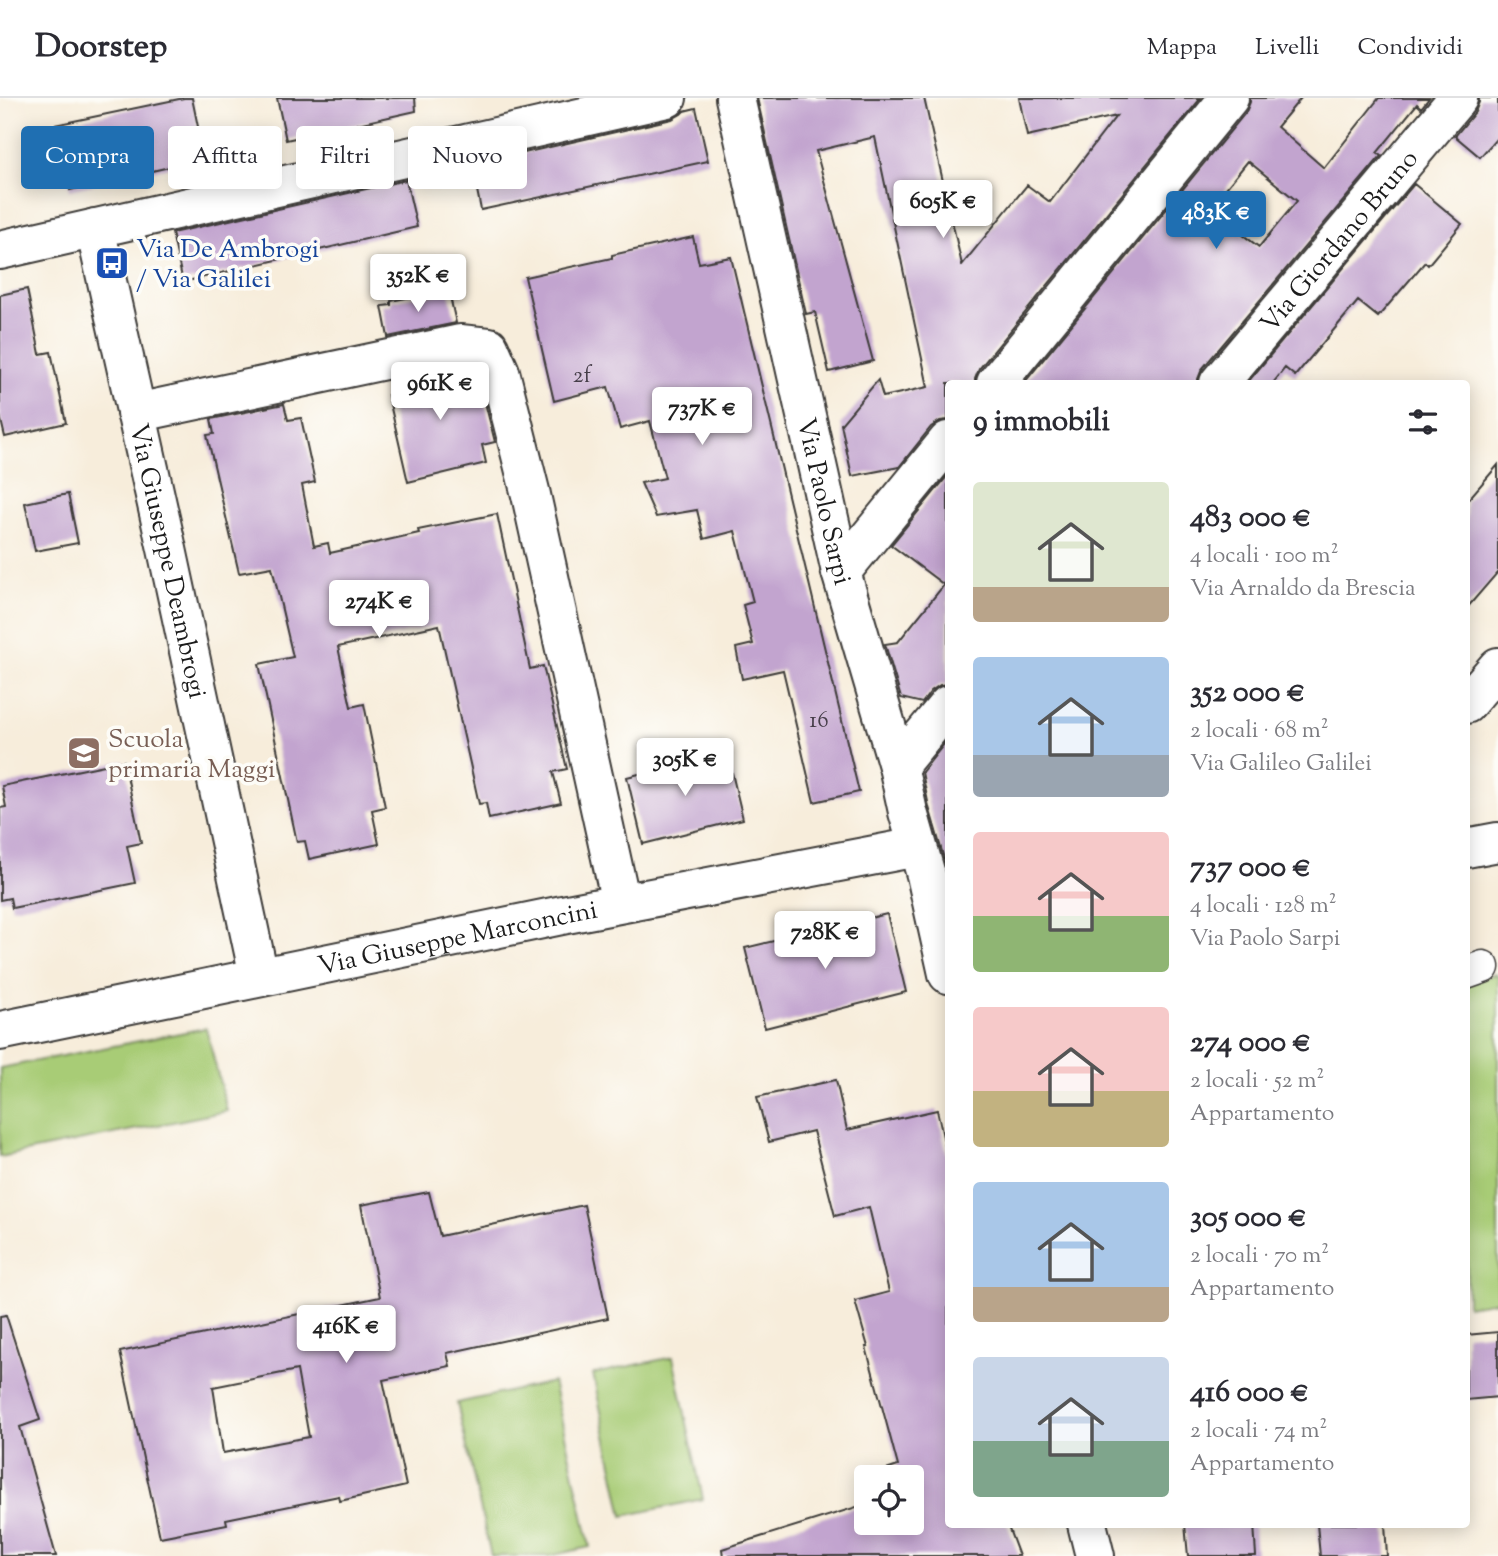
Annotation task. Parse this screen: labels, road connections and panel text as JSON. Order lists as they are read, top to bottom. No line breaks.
{"streets":{"street":["Via Giordano Bruno","Via Paolo Sarpi","Via Giuseppe Deambrogi","Via Giuseppe Marconcini"]},"crossings":[["Via Paolo Sarpi","Via Giuseppe Marconcini"],["Via Giuseppe Deambrogi","Via Giuseppe Marconcini"]],"places":{"bus stop":["Via De Ambrogi / Via Galilei"],"school or university":["Scuola primaria Maggi"]},"house_numbers":["2f","16"],"page":{"header":"Doorstep","nav":["Mappa","Livelli","Condividi"],"chip":["Compra","Affitta","Filtri","Nuovo"],"price":["605K €","483K €","352K €","961K €","737K €","274K €","305K €","728K €","416K €"],"heading":"9 immobili","list":[{"name":"483 000 €","note":"4 locali · 100 m² · Via Arnaldo da Brescia"},{"name":"352 000 €","note":"2 locali · 68 m² · Via Galileo Galilei"},{"name":"737 000 €","note":"4 locali · 128 m² · Via Paolo Sarpi"},{"name":"274 000 €","note":"2 locali · 52 m² · Appartamento"},{"name":"305 000 €","note":"2 locali · 70 m² · Appartamento"},{"name":"416 000 €","note":"2 locali · 74 m² · Appartamento"}]}}
